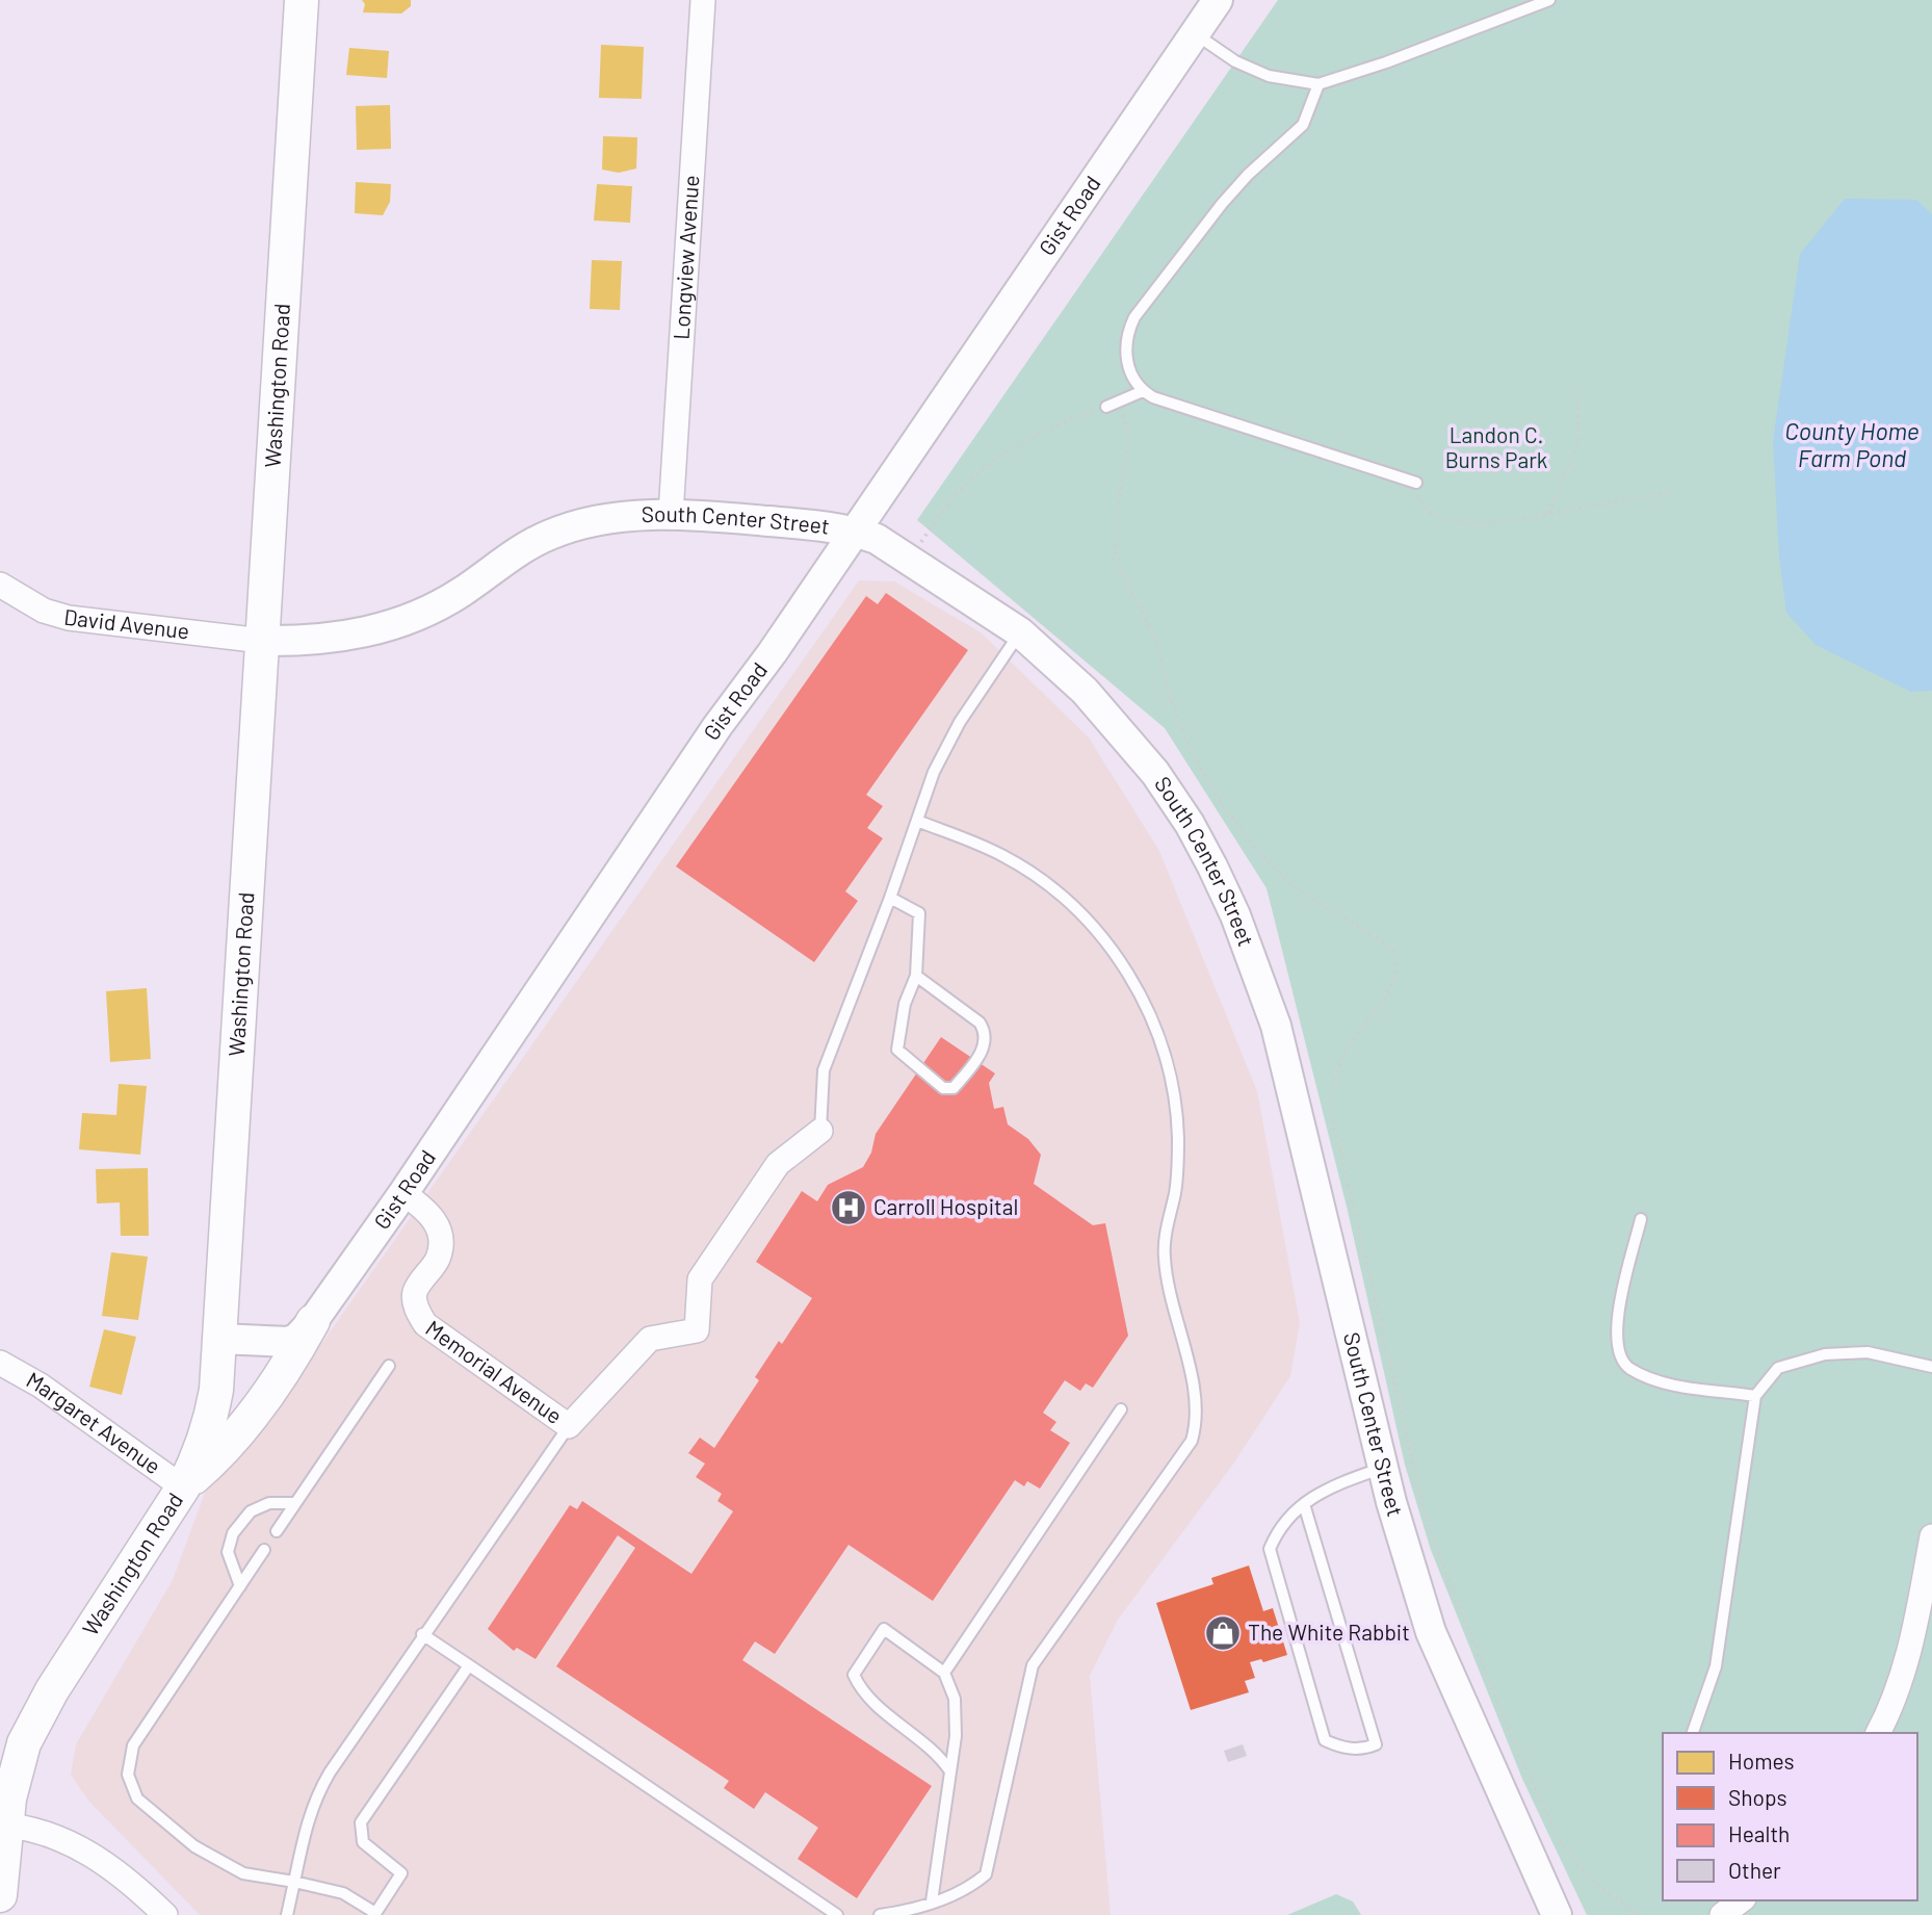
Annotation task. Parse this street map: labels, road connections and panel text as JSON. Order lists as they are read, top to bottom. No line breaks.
{"streets":{"main road":["Washington Road"],"street":["Gist Road","Longview Avenue","South Center Street","David Avenue","Memorial Avenue","Margaret Avenue"]},"crossings":[["Gist Road","Washington Road"],["Gist Road","South Center Street"],["Gist Road","Memorial Avenue"],["Longview Avenue","South Center Street"],["Washington Road","South Center Street"],["Washington Road","David Avenue"],["Washington Road","Margaret Avenue"],["South Center Street","David Avenue"]],"water":["County Home Farm Pond"],"parks":["Landon C. Burns Park"],"places":{"hospital":["Carroll Hospital"],"shop":["The White Rabbit"]},"legend":["Homes","Shops","Health","Other"]}
